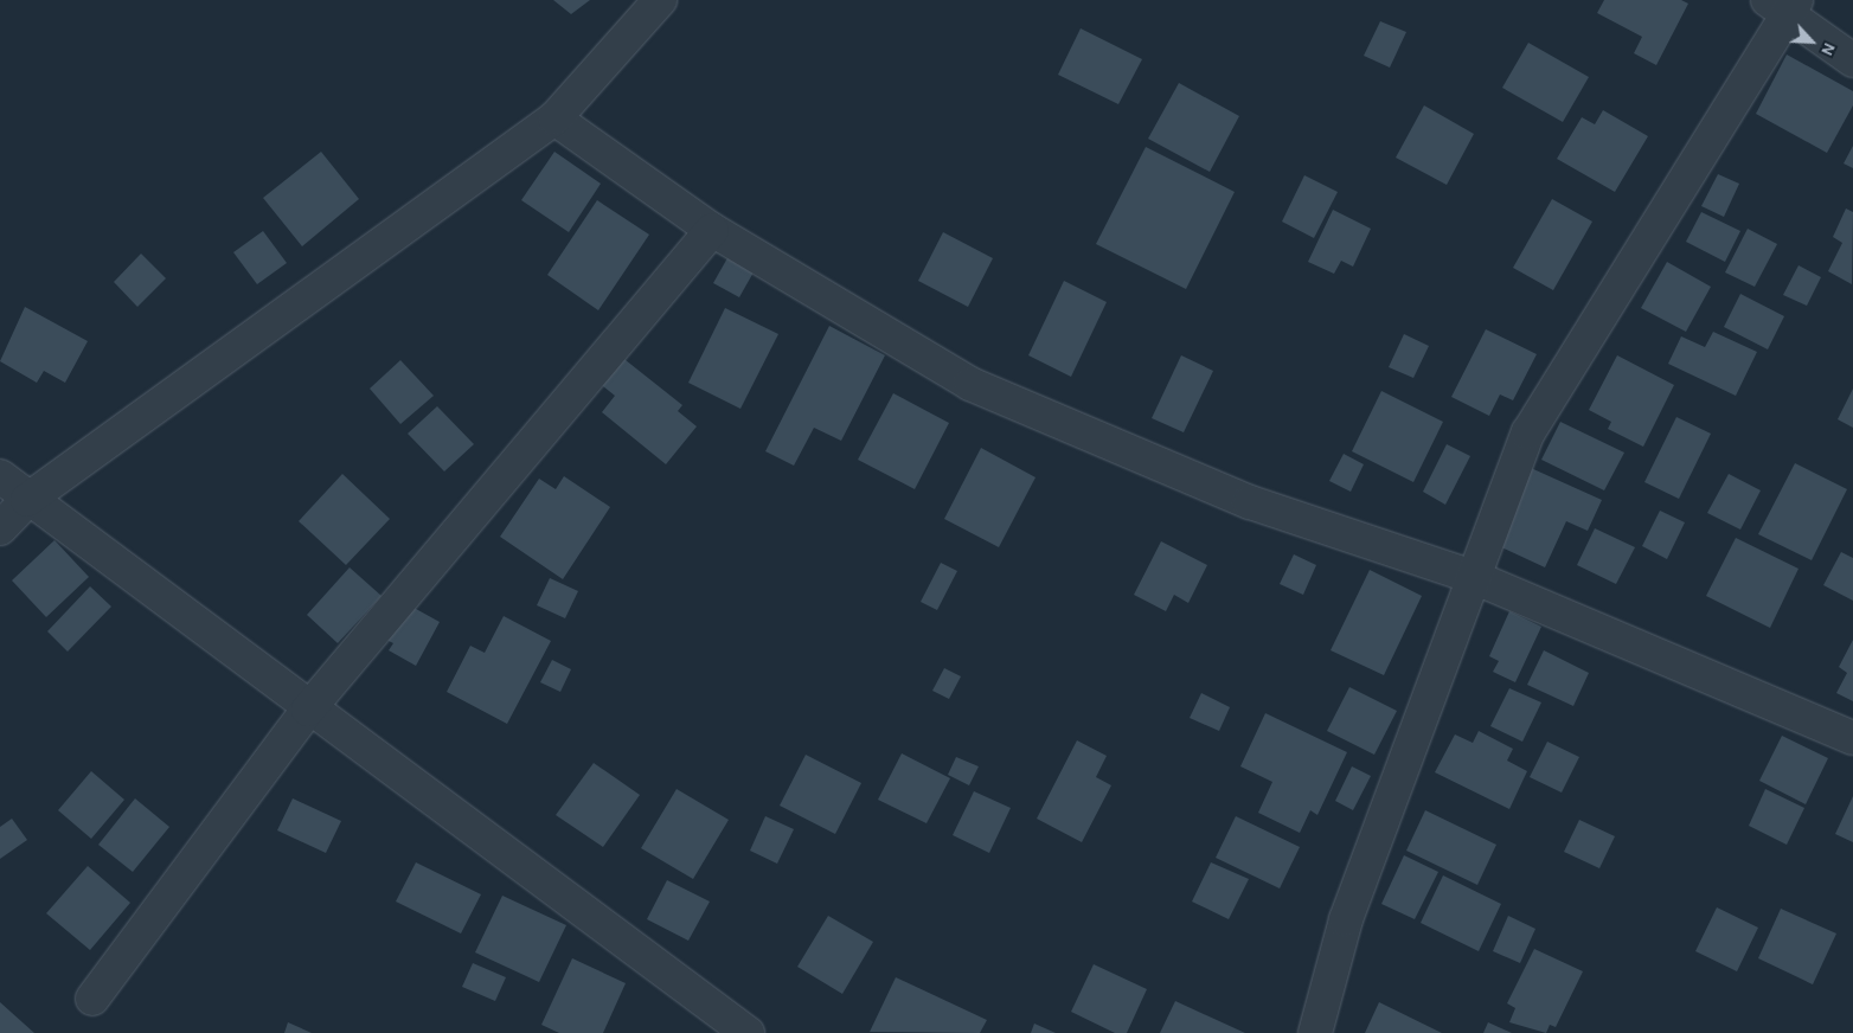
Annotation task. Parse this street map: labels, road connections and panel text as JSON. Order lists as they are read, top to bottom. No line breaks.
{"north":"bottom right"}
